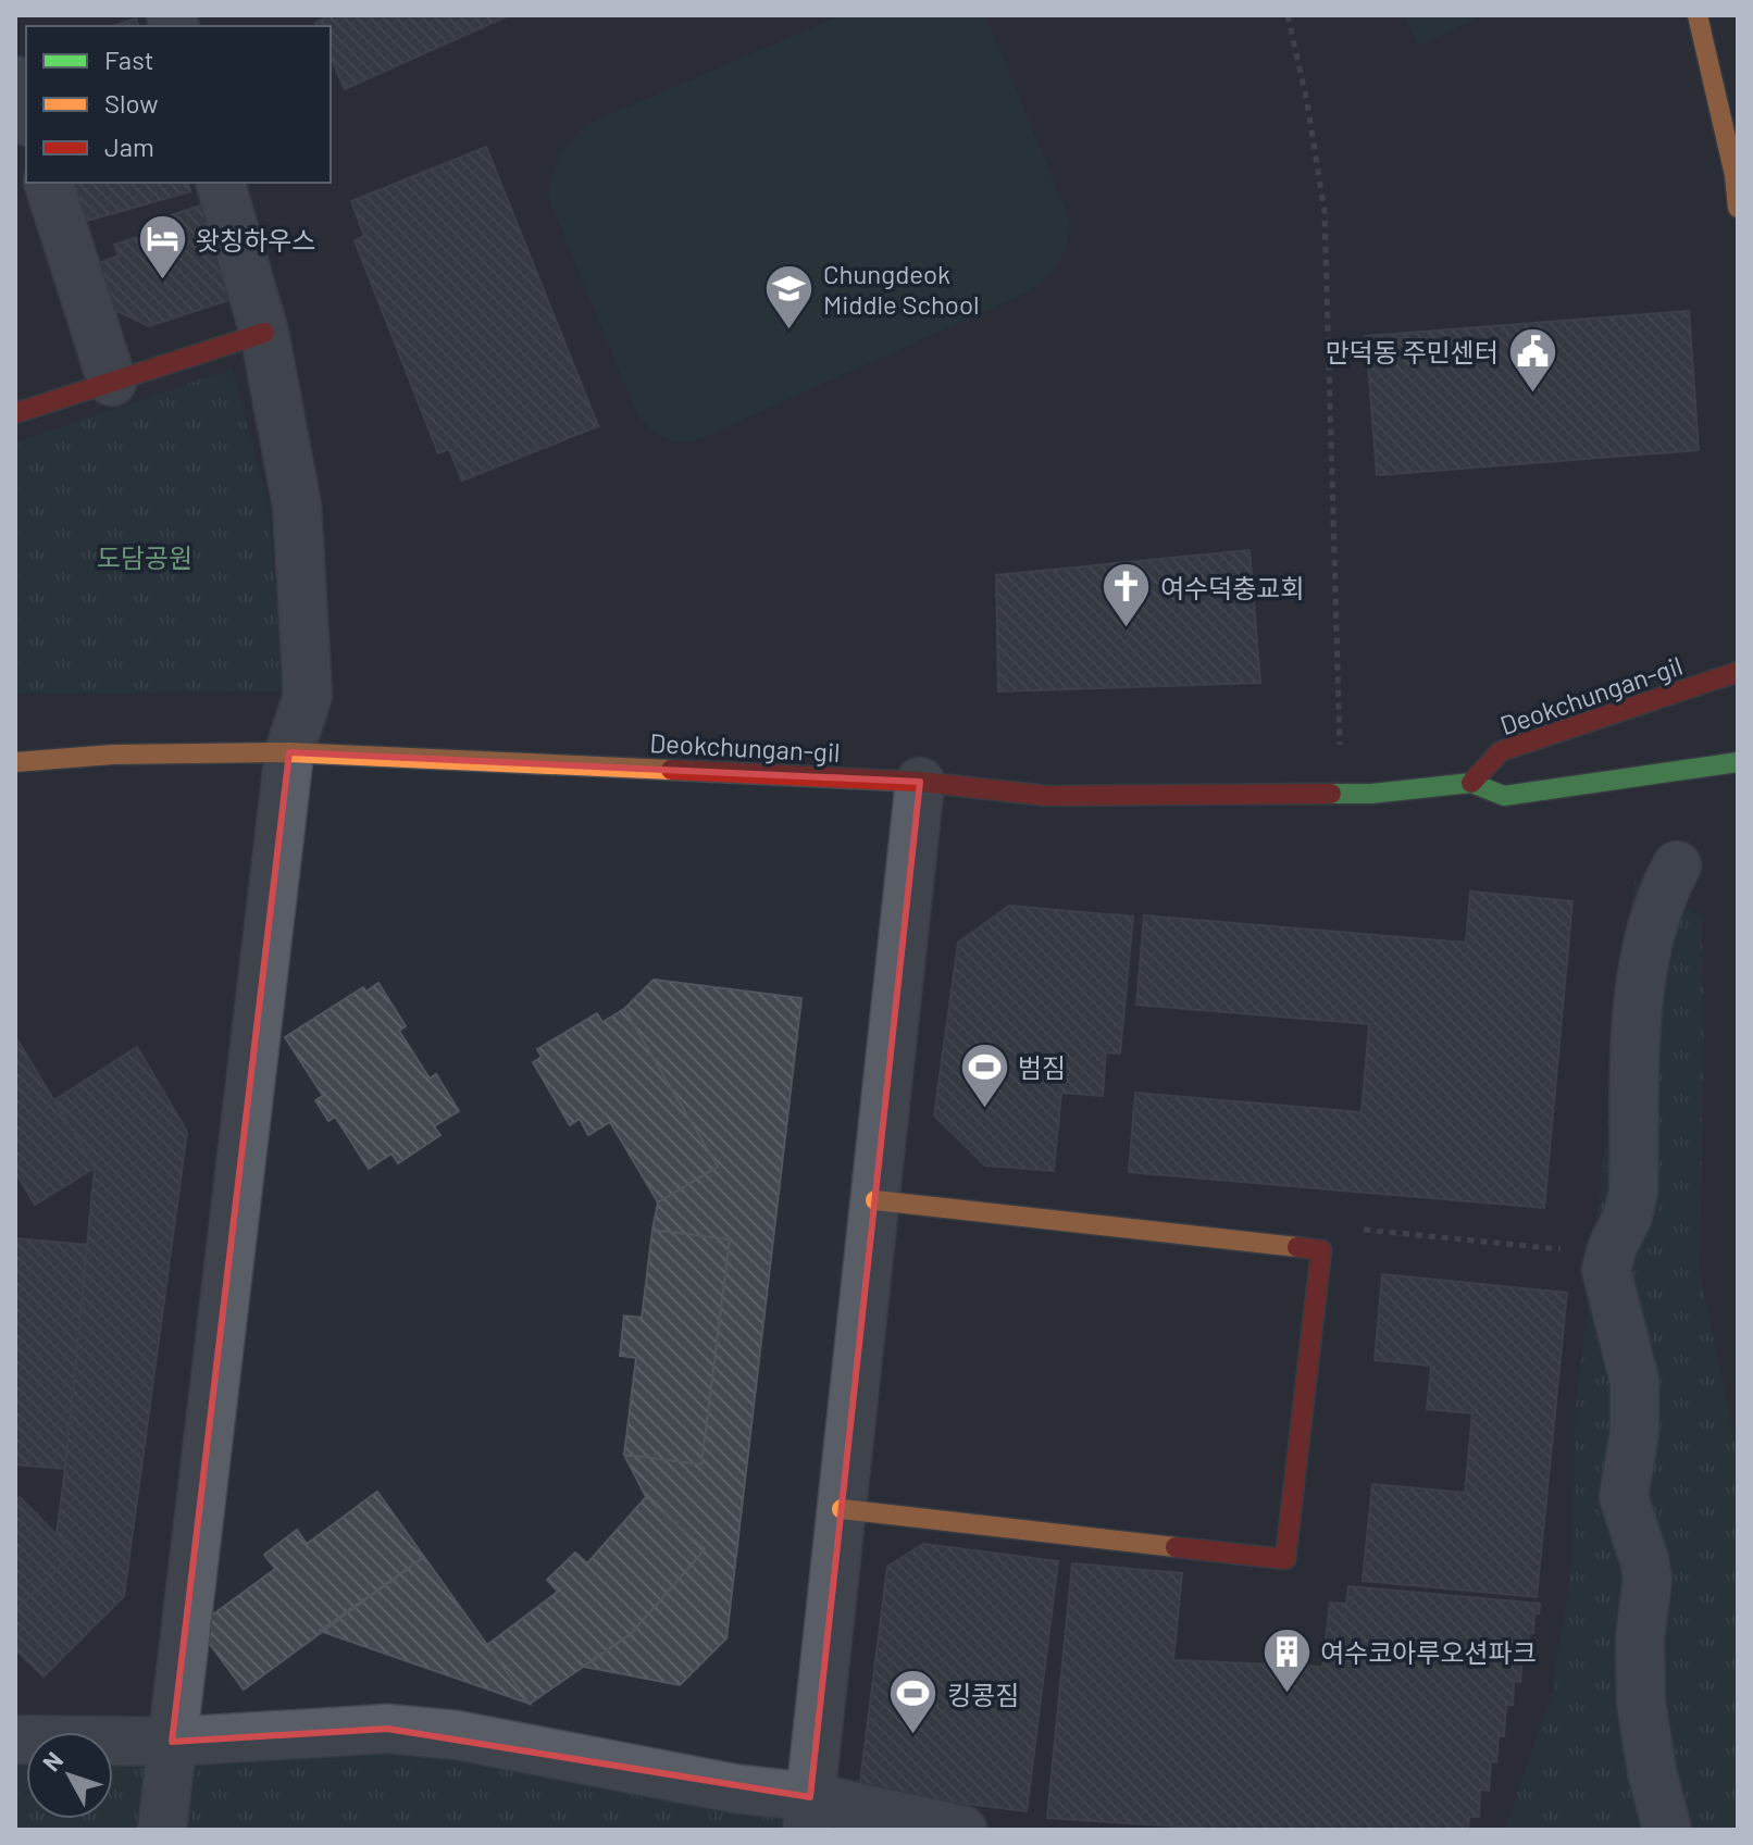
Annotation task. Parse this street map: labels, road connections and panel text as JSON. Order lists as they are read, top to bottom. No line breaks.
{"streets":{"street":["Deokchungan-gil"]},"parks":["도담공원"],"places":{"hotel":["왓칭하우스"],"school or university":["Chungdeok Middle School"],"public building":["만덕동 주민센터"],"church":["여수덕충교회"],"sports":["범짐","킹콩짐"],"building":["여수코아루오션파크"]},"legend":["Fast","Slow","Jam"],"north":"top left"}
